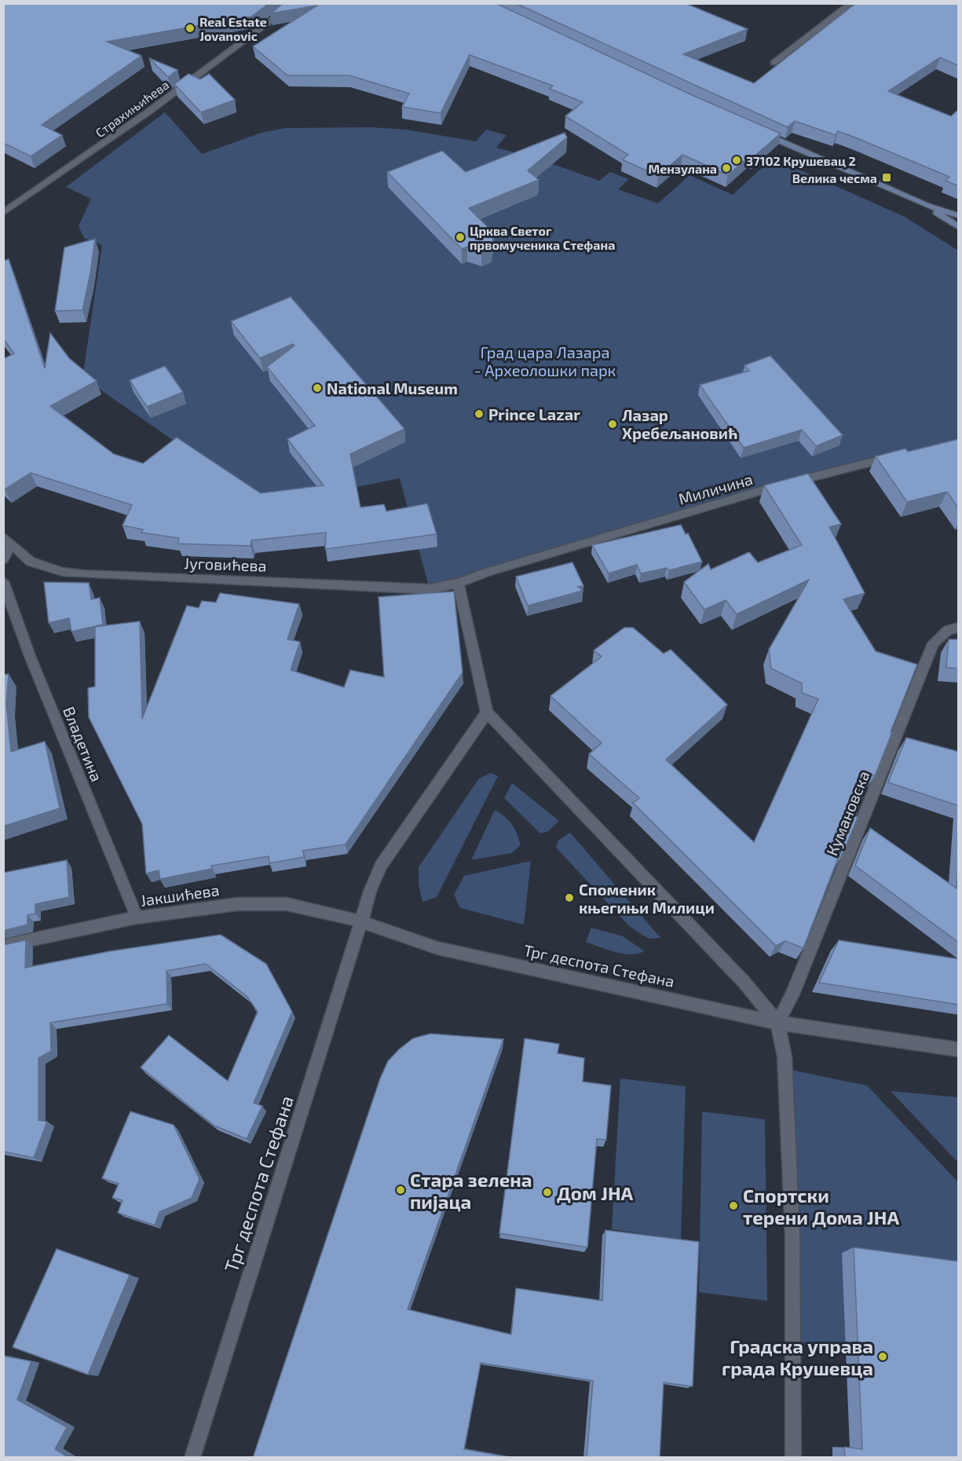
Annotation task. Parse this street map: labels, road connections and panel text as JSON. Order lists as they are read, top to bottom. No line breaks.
{"streets":{"street":["Страхињићева","Миличина","Југовићева","Владетина","Кумановска","Јакшићева","Трг деспота Стефана"]},"crossings":[["Миличина","Југовићева"],["Владетина","Јакшићева"],["Кумановска","Трг деспота Стефана"],["Јакшићева","Трг деспота Стефана"]],"parks":["Град цара Лазара - Археолошки парк"],"places":{"other":["Real Estate Jovanovic","37102 Крушевац 2","Мензулана","Црква Светог првомученика Стефана","National Museum","Prince Lazar","Лазар Хребељановић","Споменик књегињи Милици","Стара зелена пијаца","Дом ЈНА","Спортски терени Дома ЈНА","Градска управа града Крушевца"],"transit":["Велика чесма"]}}
